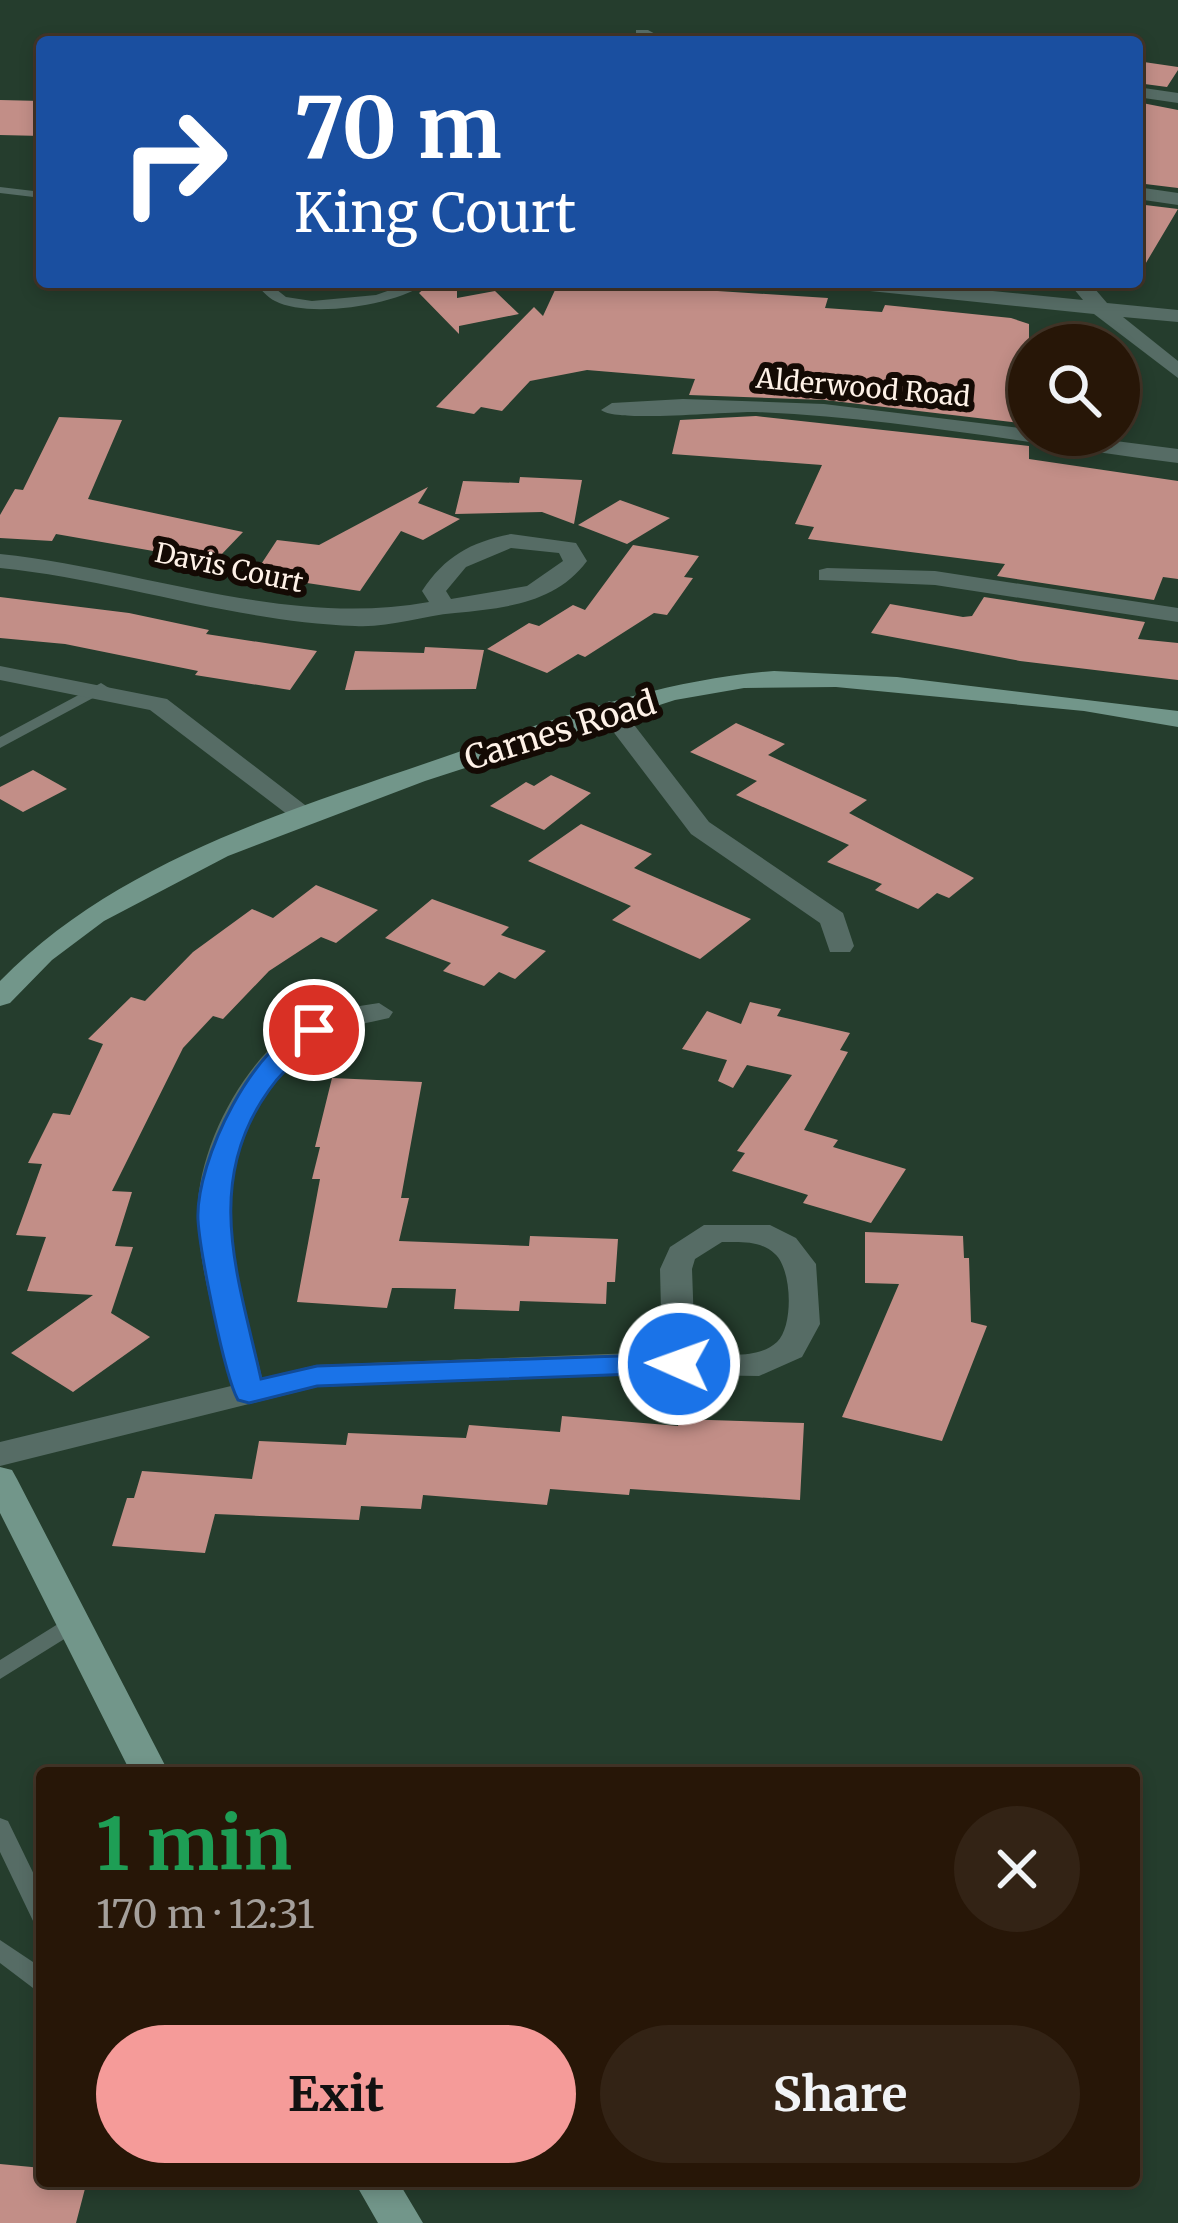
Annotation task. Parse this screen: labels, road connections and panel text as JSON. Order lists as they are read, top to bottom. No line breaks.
{"streets":{"street":["Alderwood Road","Davis Court","Carnes Road"]},"page":{"turn":["70 m","King Court"],"heading":["1 min","170 m · 12:31"],"buttons":["Exit","Share"]}}
